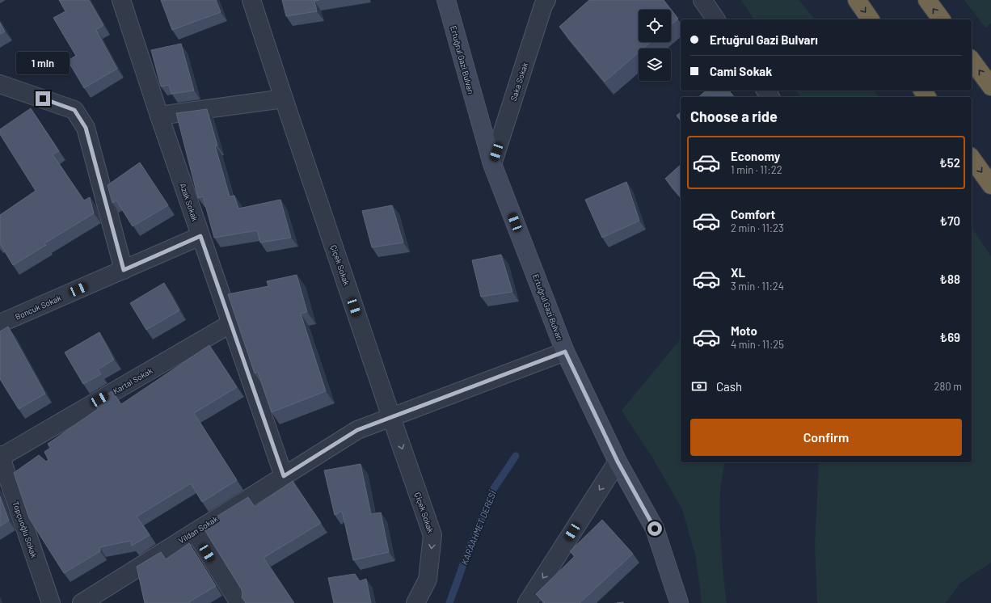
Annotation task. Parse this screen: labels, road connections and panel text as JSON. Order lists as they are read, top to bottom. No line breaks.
{"streets":{"main road":["Ertuğrul Gazi Bulvarı"],"street":["Saka Sokak","Azak Sokak","Çiçek Sokak","Boncuk Sokak","Kartal Sokak","Topçuoğlu Sokak","Vildan Sokak"]},"crossings":[["Ertuğrul Gazi Bulvarı","Saka Sokak"],["Ertuğrul Gazi Bulvarı","Vildan Sokak"],["Azak Sokak","Boncuk Sokak"],["Azak Sokak","Kartal Sokak"],["Azak Sokak","Vildan Sokak"],["Çiçek Sokak","Vildan Sokak"],["Kartal Sokak","Topçuoğlu Sokak"]],"water":["KARAAHMET DERESİ"],"page":{"banner":["Ertuğrul Gazi Bulvarı","Cami Sokak"],"bubble":"1 min","heading":"Choose a ride","list":[{"name":"Economy","note":"1 min · 11:22","value":"₺52"},{"name":"Comfort","note":"2 min · 11:23","value":"₺70"},{"name":"XL","note":"3 min · 11:24","value":"₺88"},{"name":"Moto","note":"4 min · 11:25","value":"₺69"}],"pay":["Cash","280 m"],"buttons":"Confirm"}}
